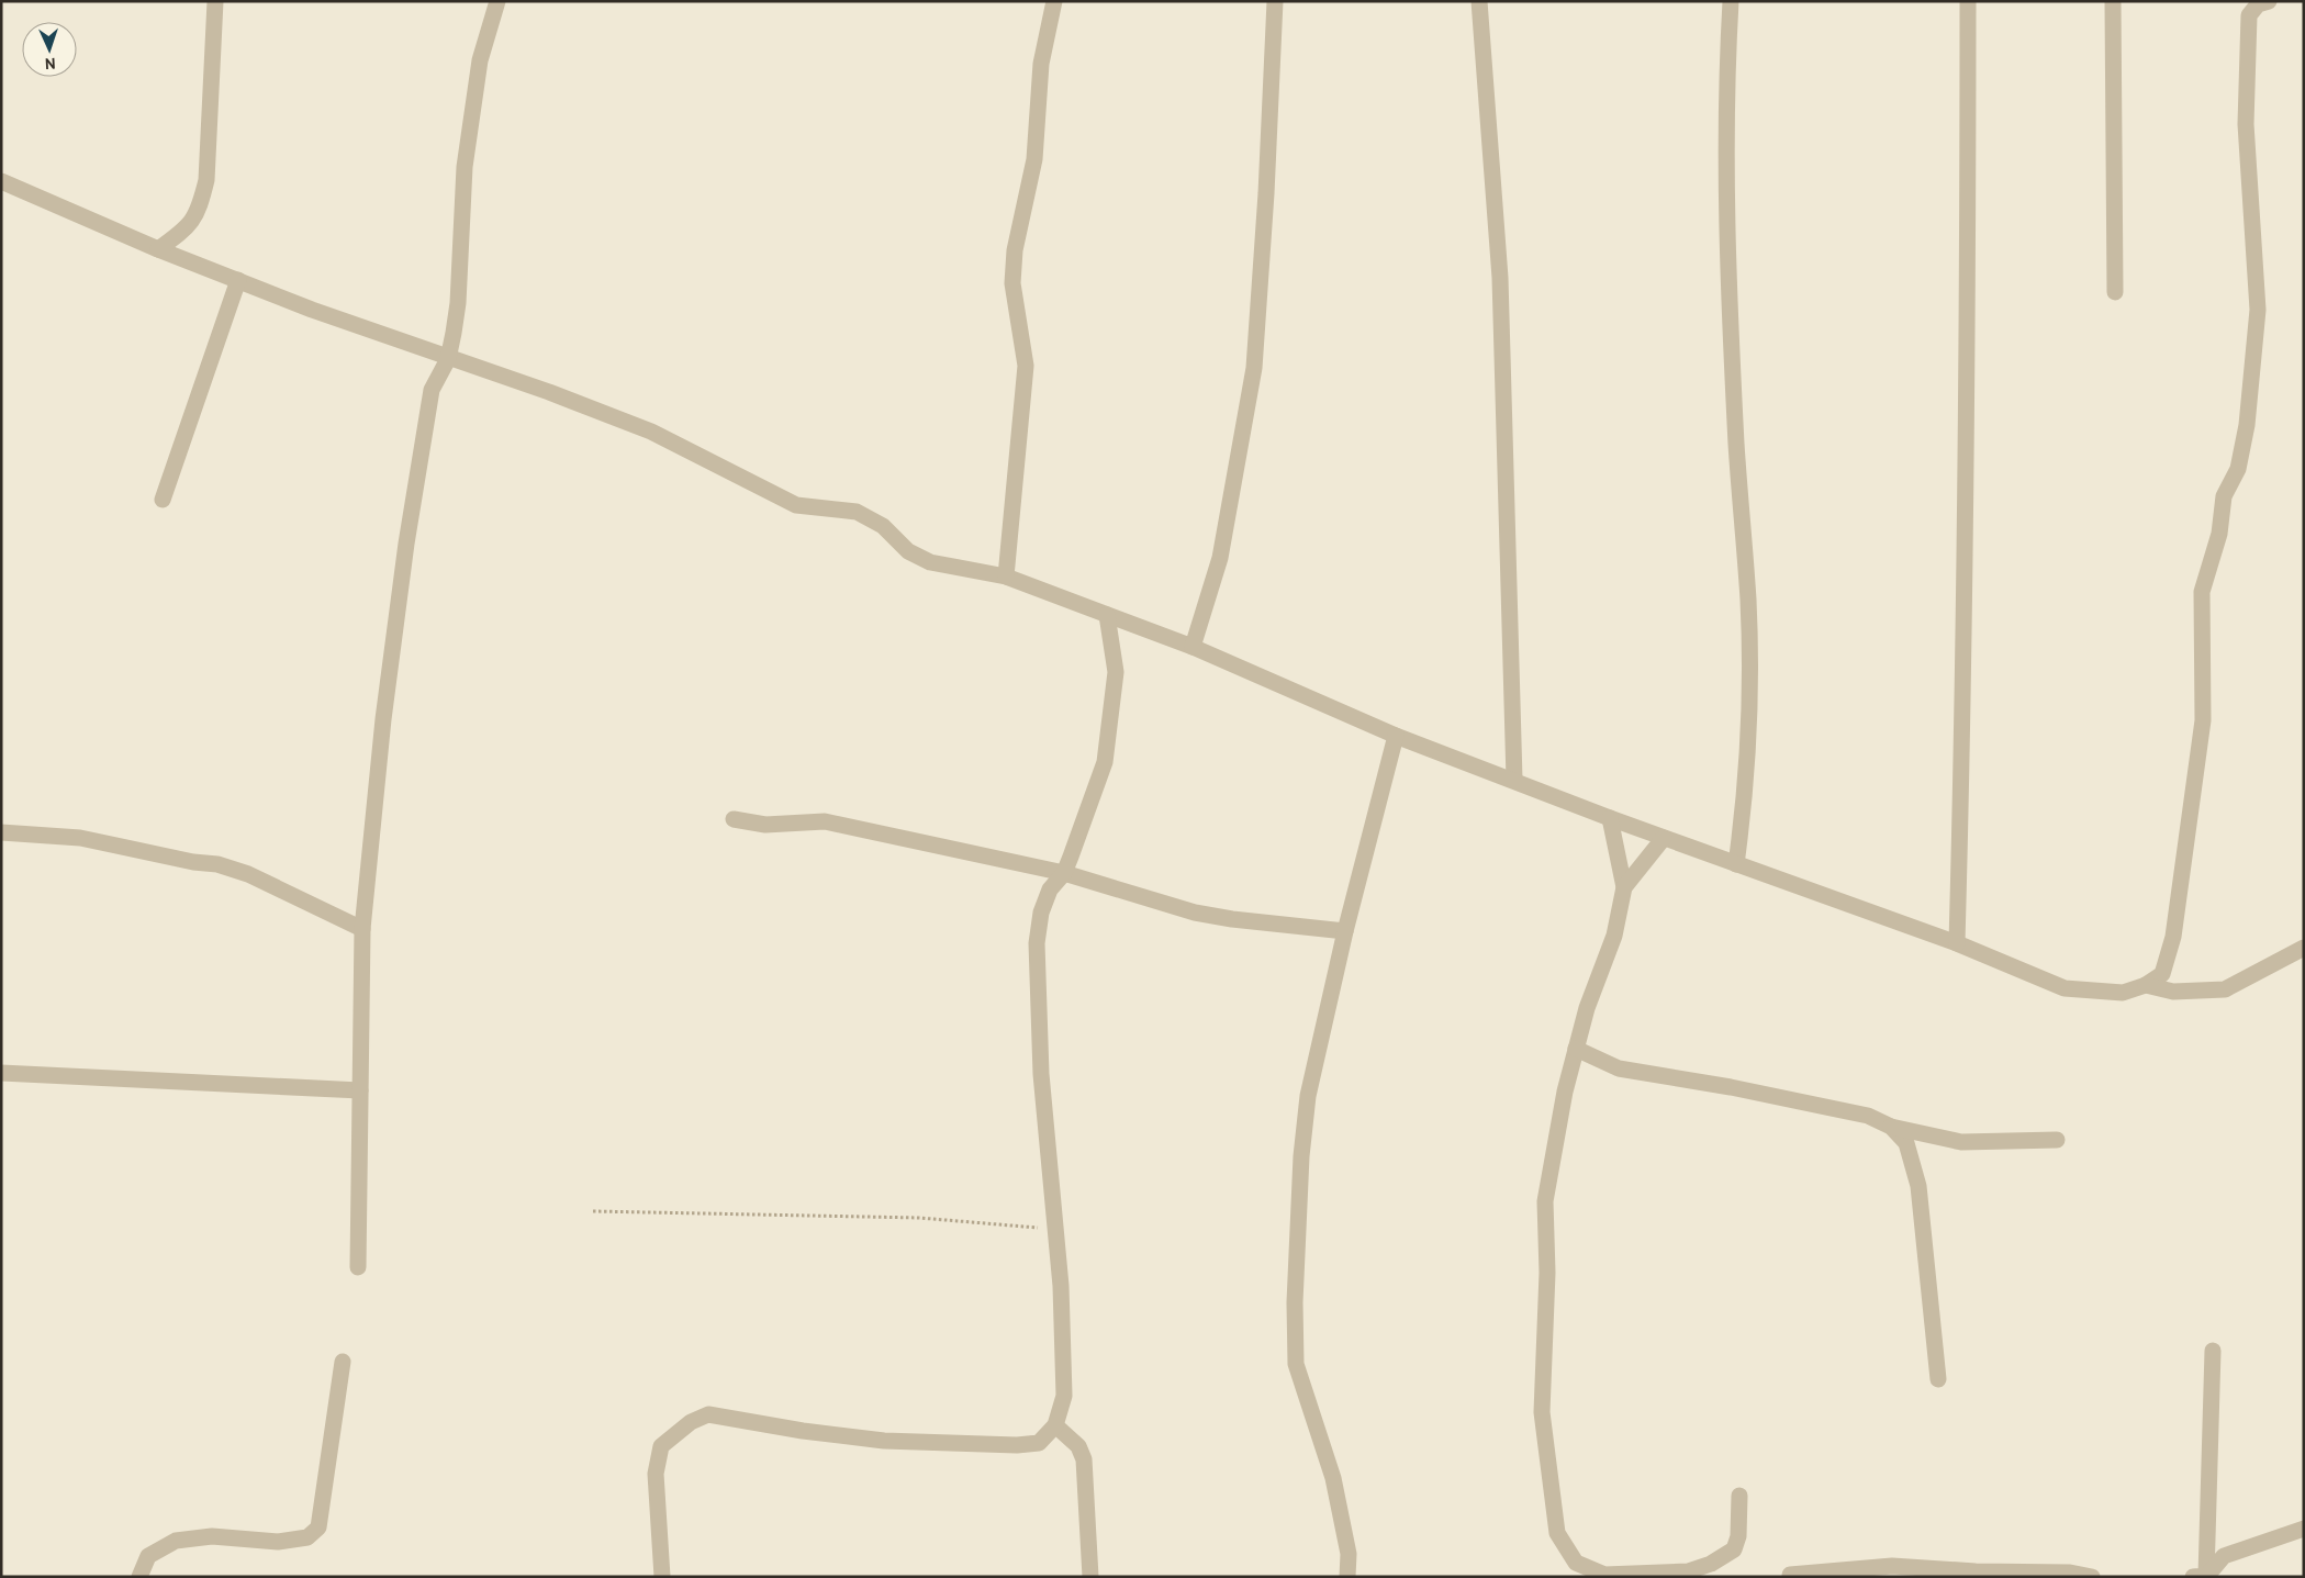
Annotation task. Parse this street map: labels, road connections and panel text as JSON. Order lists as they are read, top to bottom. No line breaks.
{"north":"bottom"}
